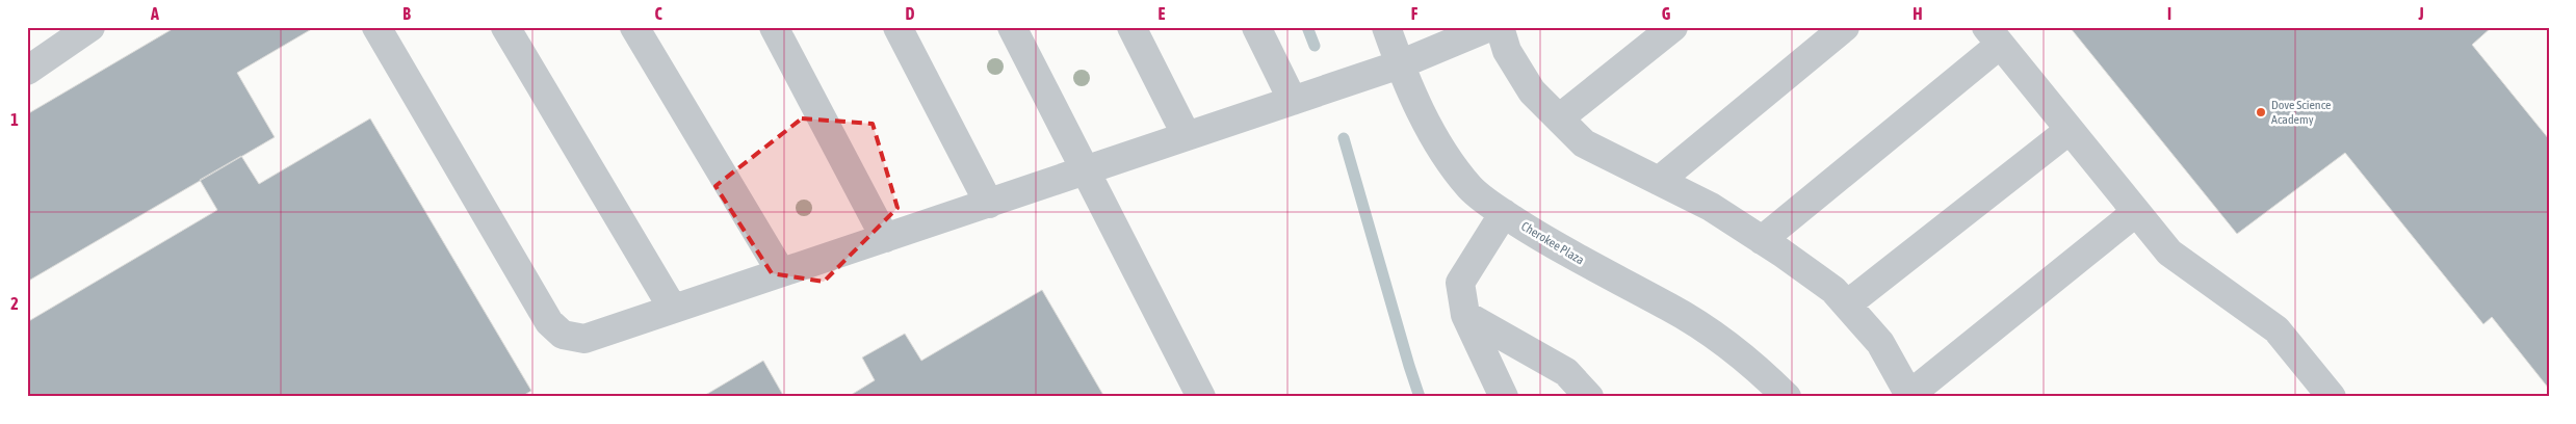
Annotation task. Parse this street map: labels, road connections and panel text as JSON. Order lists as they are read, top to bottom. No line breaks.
{"streets":{"street":["Cherokee Plaza"]},"places":["Dove Science Academy"],"grid":{"columns":["A","B","C","D","E","F","G","H","I","J"],"rows":["1","2"]}}
